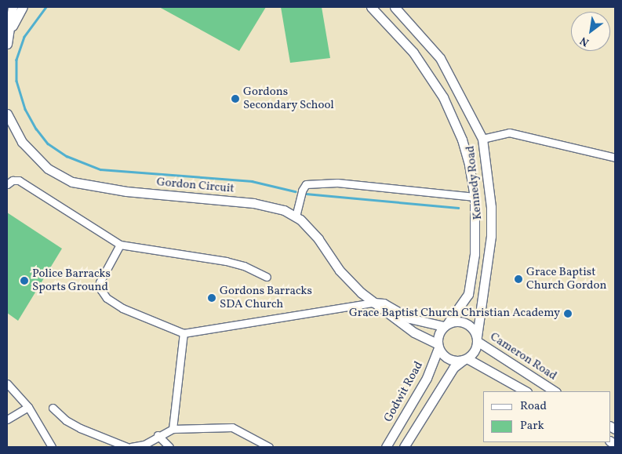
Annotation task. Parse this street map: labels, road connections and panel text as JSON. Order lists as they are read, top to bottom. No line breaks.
{"streets":{"main road":["Kennedy Road","Gordon Circuit","Cameron Road","Godwit Road"]},"crossings":[["Kennedy Road","Gordon Circuit"],["Kennedy Road","Cameron Road"],["Kennedy Road","Godwit Road"],["Gordon Circuit","Cameron Road"],["Gordon Circuit","Godwit Road"],["Cameron Road","Godwit Road"]],"places":["Gordons Secondary School","Grace Baptist Church Gordon","Police Barracks Sports Ground","Gordons Barracks SDA Church","Grace Baptist Church Christian Academy"],"legend":["Road","Park"],"north":"bottom left"}
